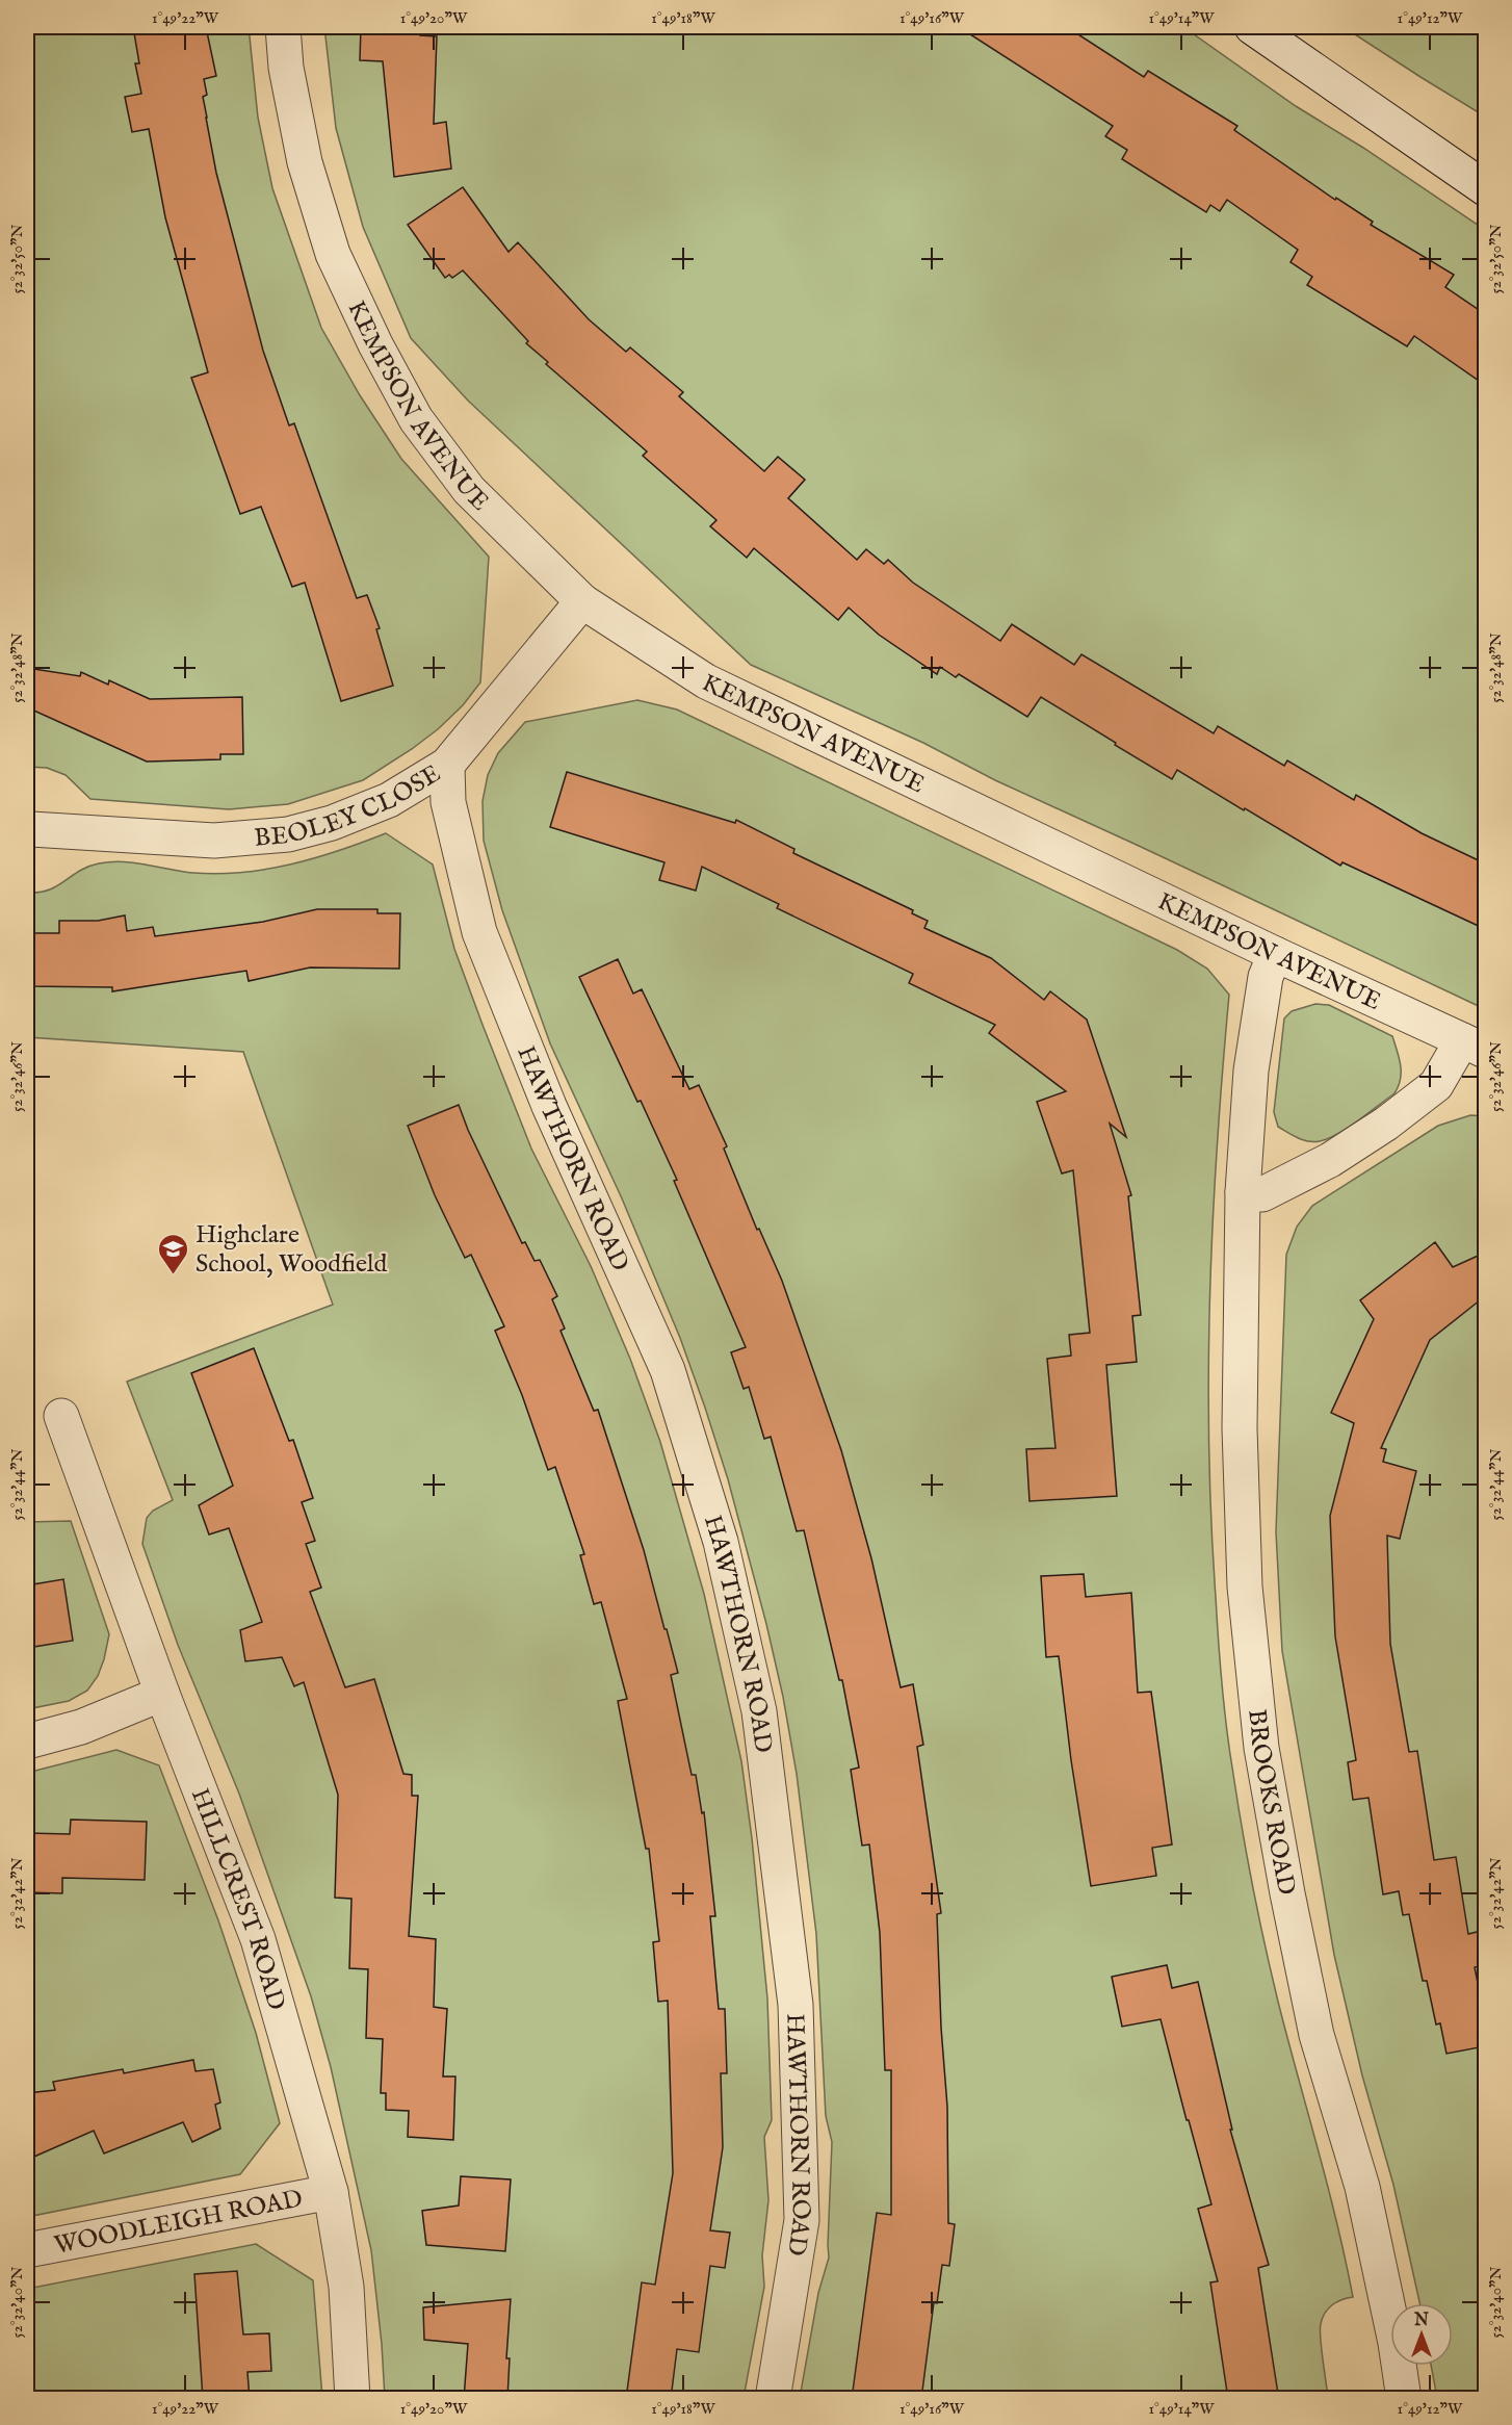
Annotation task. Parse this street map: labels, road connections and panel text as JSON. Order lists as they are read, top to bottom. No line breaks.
{"streets":{"street":["KEMPSON AVENUE","BEOLEY CLOSE","HAWTHORN ROAD","BROOKS ROAD","HILLCREST ROAD","WOODLEIGH ROAD"]},"crossings":[["KEMPSON AVENUE","BEOLEY CLOSE"],["KEMPSON AVENUE","BROOKS ROAD"],["BEOLEY CLOSE","HAWTHORN ROAD"],["HILLCREST ROAD","WOODLEIGH ROAD"]],"places":{"school or university":["Highclare School, Woodfield"]},"north":"top","coordinates":["1°49'22\"W","1°49'20\"W","1°49'18\"W","1°49'16\"W","1°49'14\"W","1°49'12\"W","52°32'50\"N","52°32'48\"N","52°32'46\"N","52°32'44\"N","52°32'42\"N","52°32'40\"N"]}
